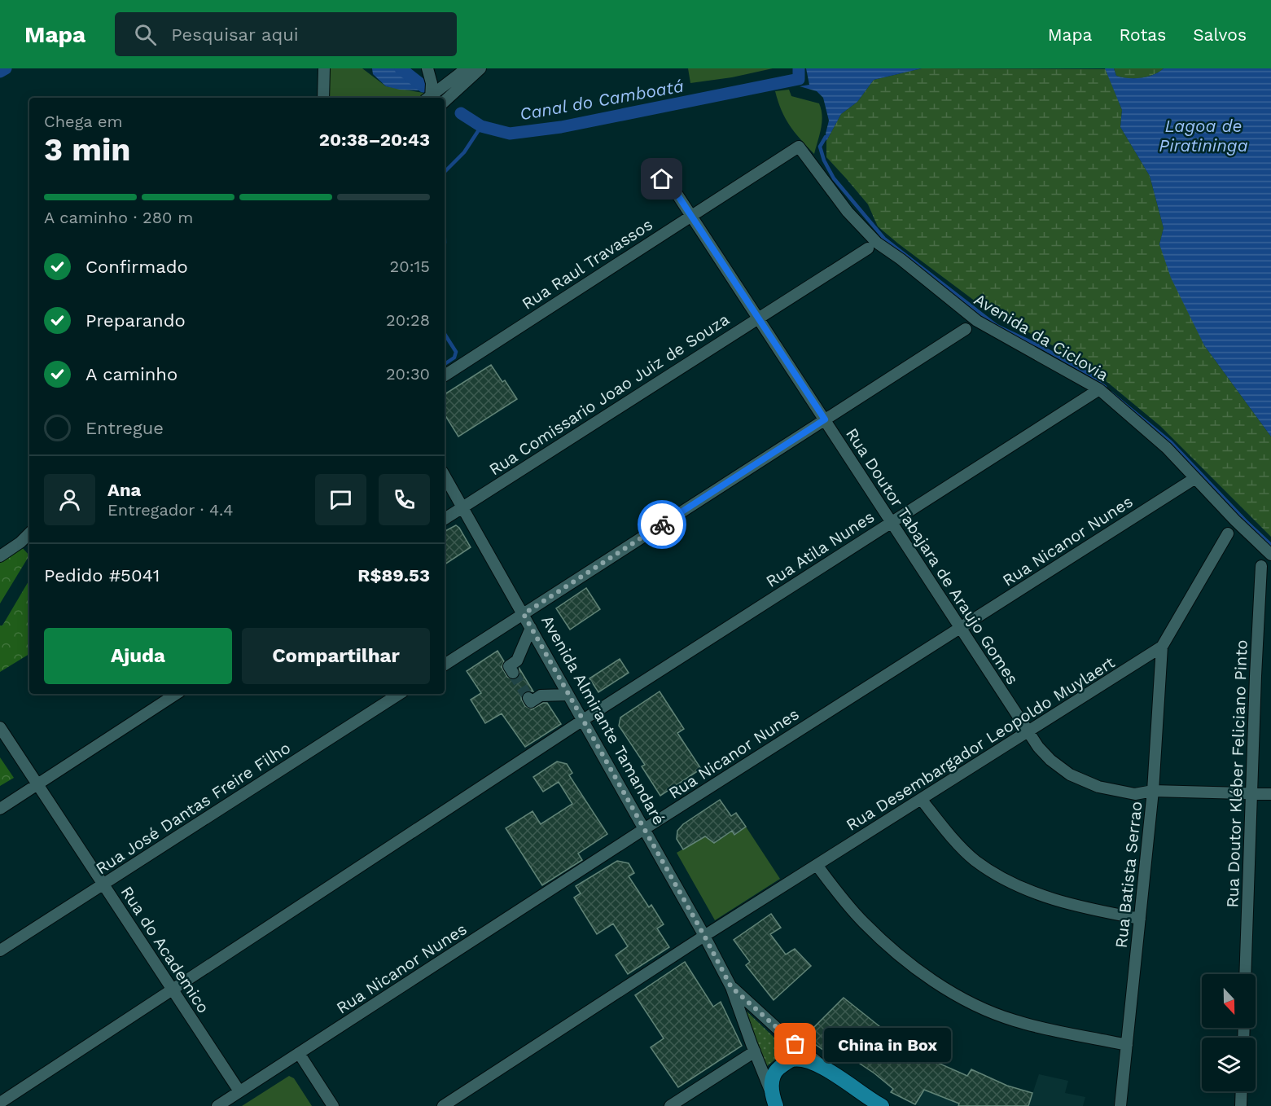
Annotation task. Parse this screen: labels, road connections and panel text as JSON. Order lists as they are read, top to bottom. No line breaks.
{"streets":{"street":["Rua Raul Travassos","Avenida da Ciclovia","Rua Comissario Joao Juiz de Souza","Rua Nicanor Nunes","Rua Atila Nunes","Rua Doutor Tabajara de Araujo Gomes","Avenida Almirante Tamandaré","Rua Desembargador Leopoldo Muylaert","Rua Doutor Kléber Feliciano Pinto","Rua José Dantas Freire Filho","Rua Batista Serrao","Rua do Academico"]},"crossings":[["Rua Raul Travassos","Avenida da Ciclovia"],["Rua Raul Travassos","Rua Doutor Tabajara de Araujo Gomes"],["Avenida da Ciclovia","Rua Nicanor Nunes"],["Avenida da Ciclovia","Rua Atila Nunes"],["Rua Comissario Joao Juiz de Souza","Rua Doutor Tabajara de Araujo Gomes"],["Rua Comissario Joao Juiz de Souza","Avenida Almirante Tamandaré"],["Rua Nicanor Nunes","Rua Doutor Tabajara de Araujo Gomes"],["Rua Nicanor Nunes","Avenida Almirante Tamandaré"],["Rua Nicanor Nunes","Rua do Academico"],["Rua Atila Nunes","Rua Doutor Tabajara de Araujo Gomes"],["Rua Atila Nunes","Avenida Almirante Tamandaré"],["Rua Doutor Tabajara de Araujo Gomes","Rua Desembargador Leopoldo Muylaert"],["Rua Doutor Tabajara de Araujo Gomes","Rua Doutor Kléber Feliciano Pinto"],["Rua Doutor Tabajara de Araujo Gomes","Rua Batista Serrao"],["Avenida Almirante Tamandaré","Rua Desembargador Leopoldo Muylaert"],["Rua Desembargador Leopoldo Muylaert","Rua Batista Serrao"],["Rua José Dantas Freire Filho","Rua do Academico"]],"water":["Canal do Camboatá","Lagoa de Piratininga"],"places":["China in Box"],"north":"bottom","page":{"header":"Mapa","search":"Pesquisar aqui","nav":["Mapa","Rotas","Salvos"],"heading":["3 min","Chega em","20:38–20:43"],"panel":["Ana","Entregador · 4.4","Pedido #5041","R$89.53"],"bar":"A caminho · 280 m","list":[["Confirmado","20:15"],["Preparando","20:28"],["A caminho","20:30"],"Entregue"],"buttons":["Ajuda","Compartilhar"],"bubble":"China in Box"}}
